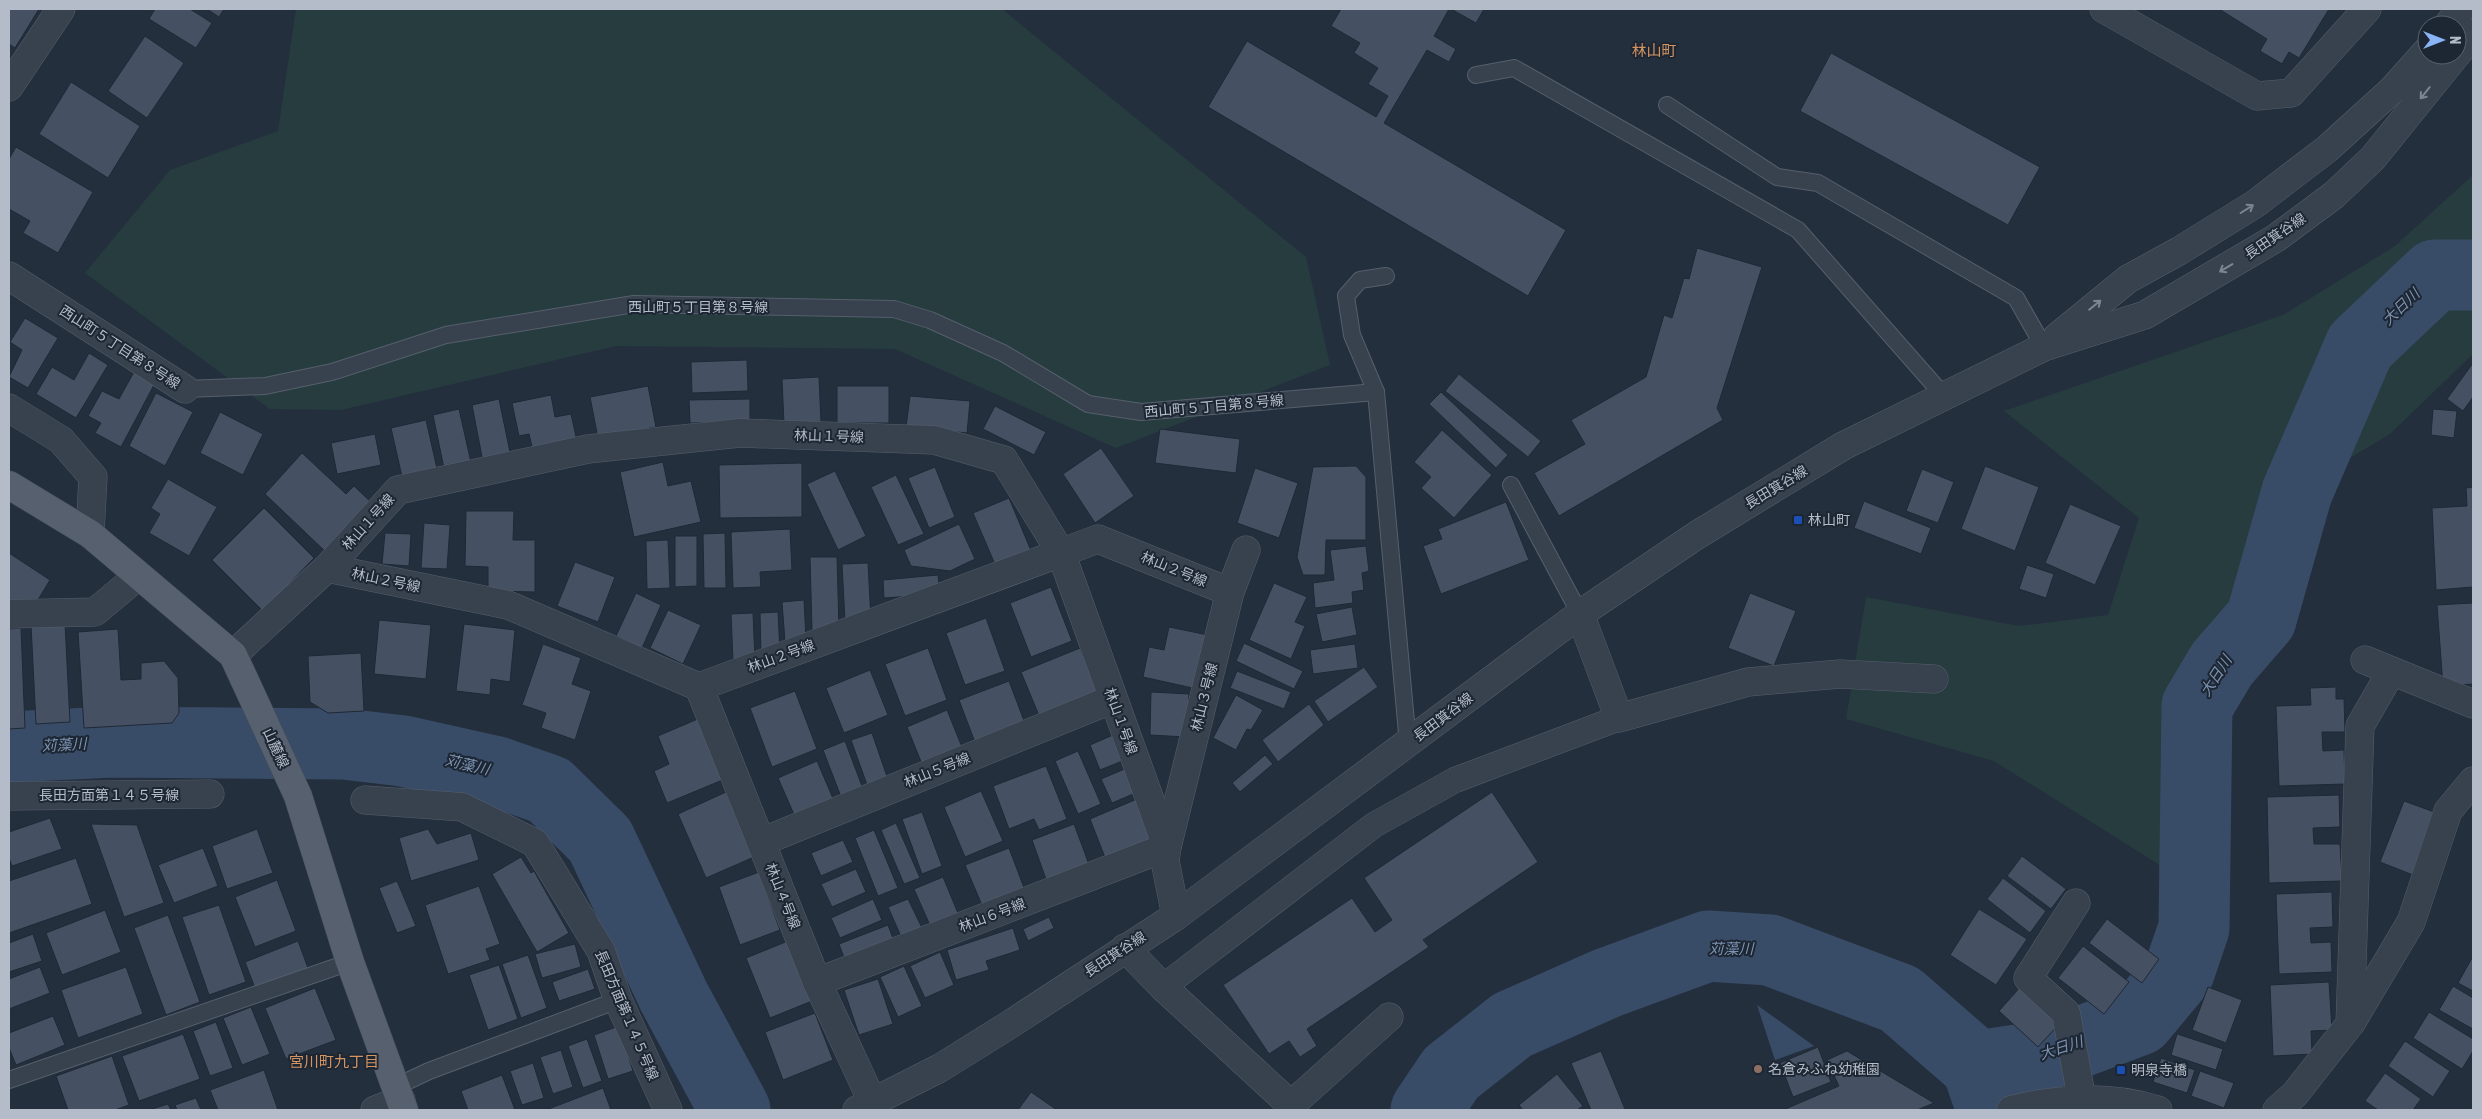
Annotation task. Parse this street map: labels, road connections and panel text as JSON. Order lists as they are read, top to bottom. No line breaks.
{"streets":{"main road":["山麓線"],"street":["長田箕谷線","西山町５丁目第８号線","林山１号線","林山２号線","林山３号線","林山５号線","長田方面第１４５号線","林山４号線","林山６号線"]},"crossings":[["長田箕谷線","林山１号線"],["長田箕谷線","林山４号線"],["林山１号線","林山２号線"],["林山１号線","林山３号線"],["林山１号線","山麓線"],["林山１号線","林山５号線"],["林山１号線","林山６号線"],["林山２号線","林山３号線"],["林山２号線","林山４号線"],["林山３号線","林山６号線"],["林山５号線","林山４号線"],["林山４号線","林山６号線"]],"districts":["林山町","宮川町九丁目"],"water":["大日川","苅藻川"],"places":{"transit":["林山町","明泉寺橋"],"other":["名倉みふね幼稚園"]},"north":"right"}
